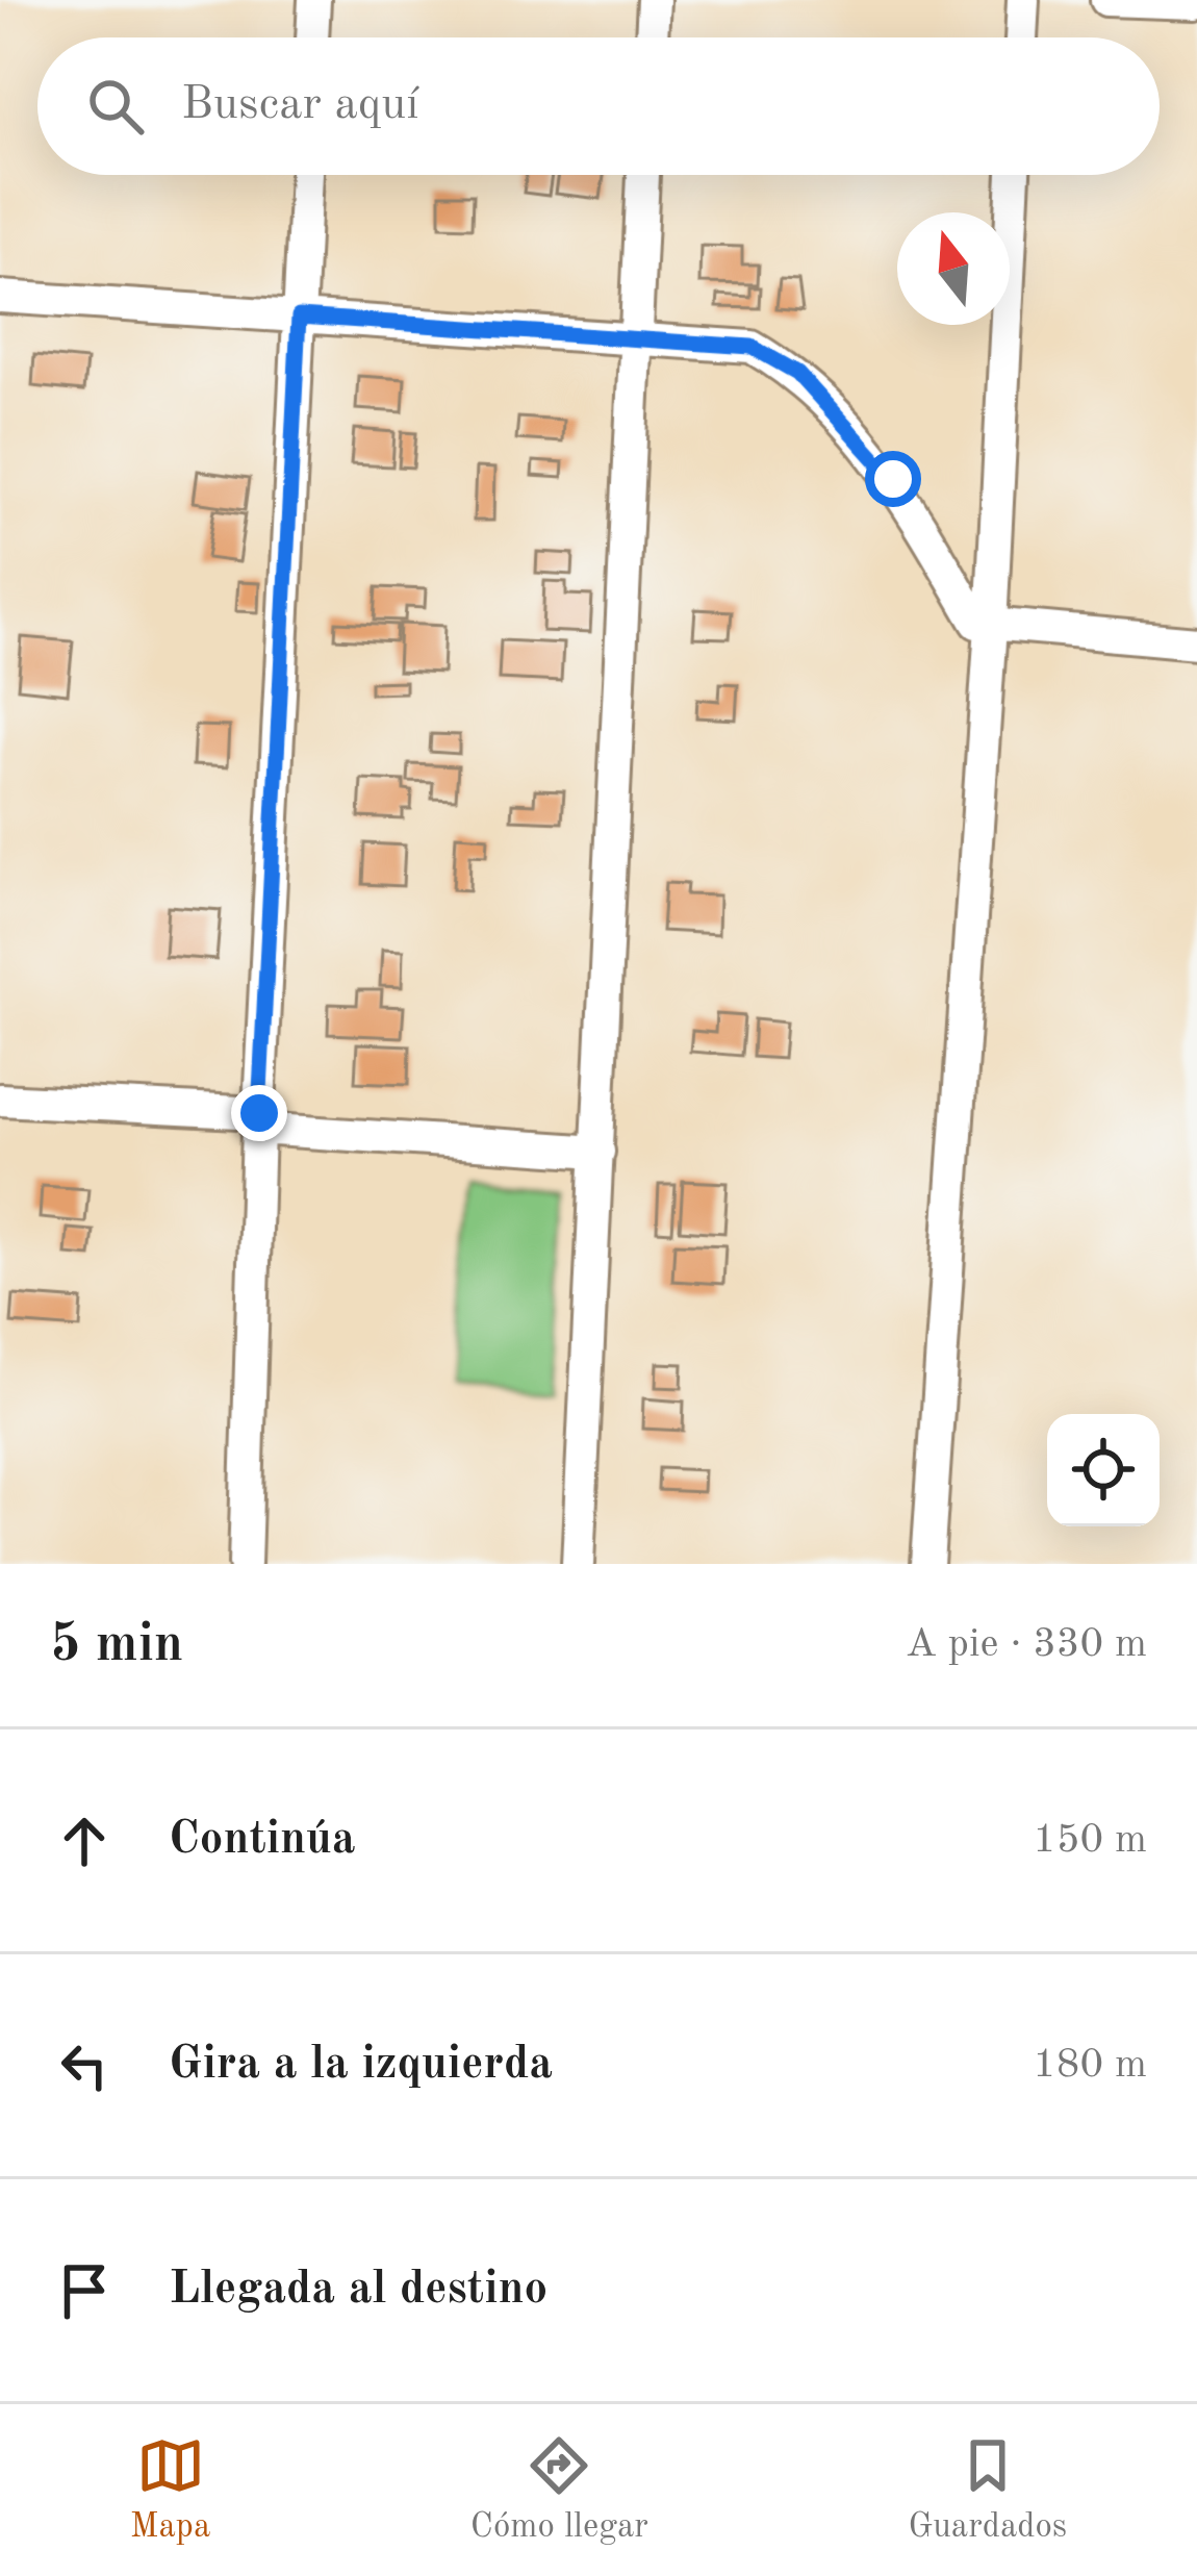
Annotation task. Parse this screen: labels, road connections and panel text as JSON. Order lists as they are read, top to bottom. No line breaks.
{"north":"top","page":{"search":"Buscar aquí","heading":["5 min","A pie · 330 m"],"list":[["Continúa","150 m"],["Gira a la izquierda","180 m"],"Llegada al destino"],"nav":["Mapa","Cómo llegar","Guardados"]}}
